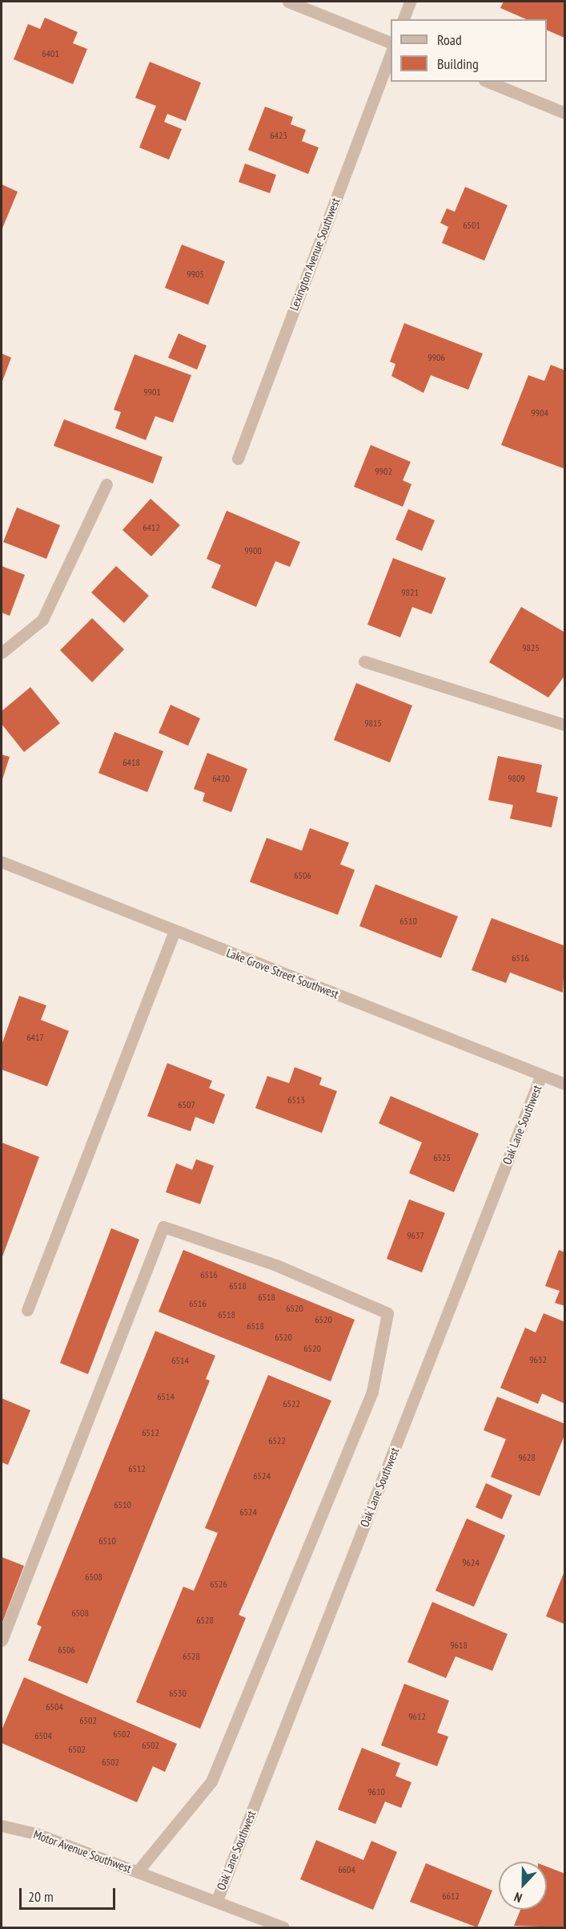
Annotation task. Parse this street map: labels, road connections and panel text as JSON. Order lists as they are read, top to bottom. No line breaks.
{"streets":{"street":["Lexington Avenue Southwest","Lake Grove Street Southwest","Oak Lane Southwest","Motor Avenue Southwest"]},"crossings":[["Lake Grove Street Southwest","Oak Lane Southwest"],["Oak Lane Southwest","Motor Avenue Southwest"]],"house_numbers":["6401","6423","6501","9905","9906","9901","9904","9902","6412","9900","9821","9825","9815","6418","6420","9809","6506","6510","6516","6417","6513","6507","6525","9637","6516","6518","6518","6516","6520","6518","6520","6518","6520","6520","9632","6514","6514","6522","6512","6522","9628","6512","6524","6510","6524","6510","9624","6508","6526","6508","6528","9618","6506","6528","6530","6504","9612","6502","6502","6504","6502","6502","6502","9610","6604","6612"],"legend":["Road","Building"],"scale_bar":"20 m","north":"bottom"}
